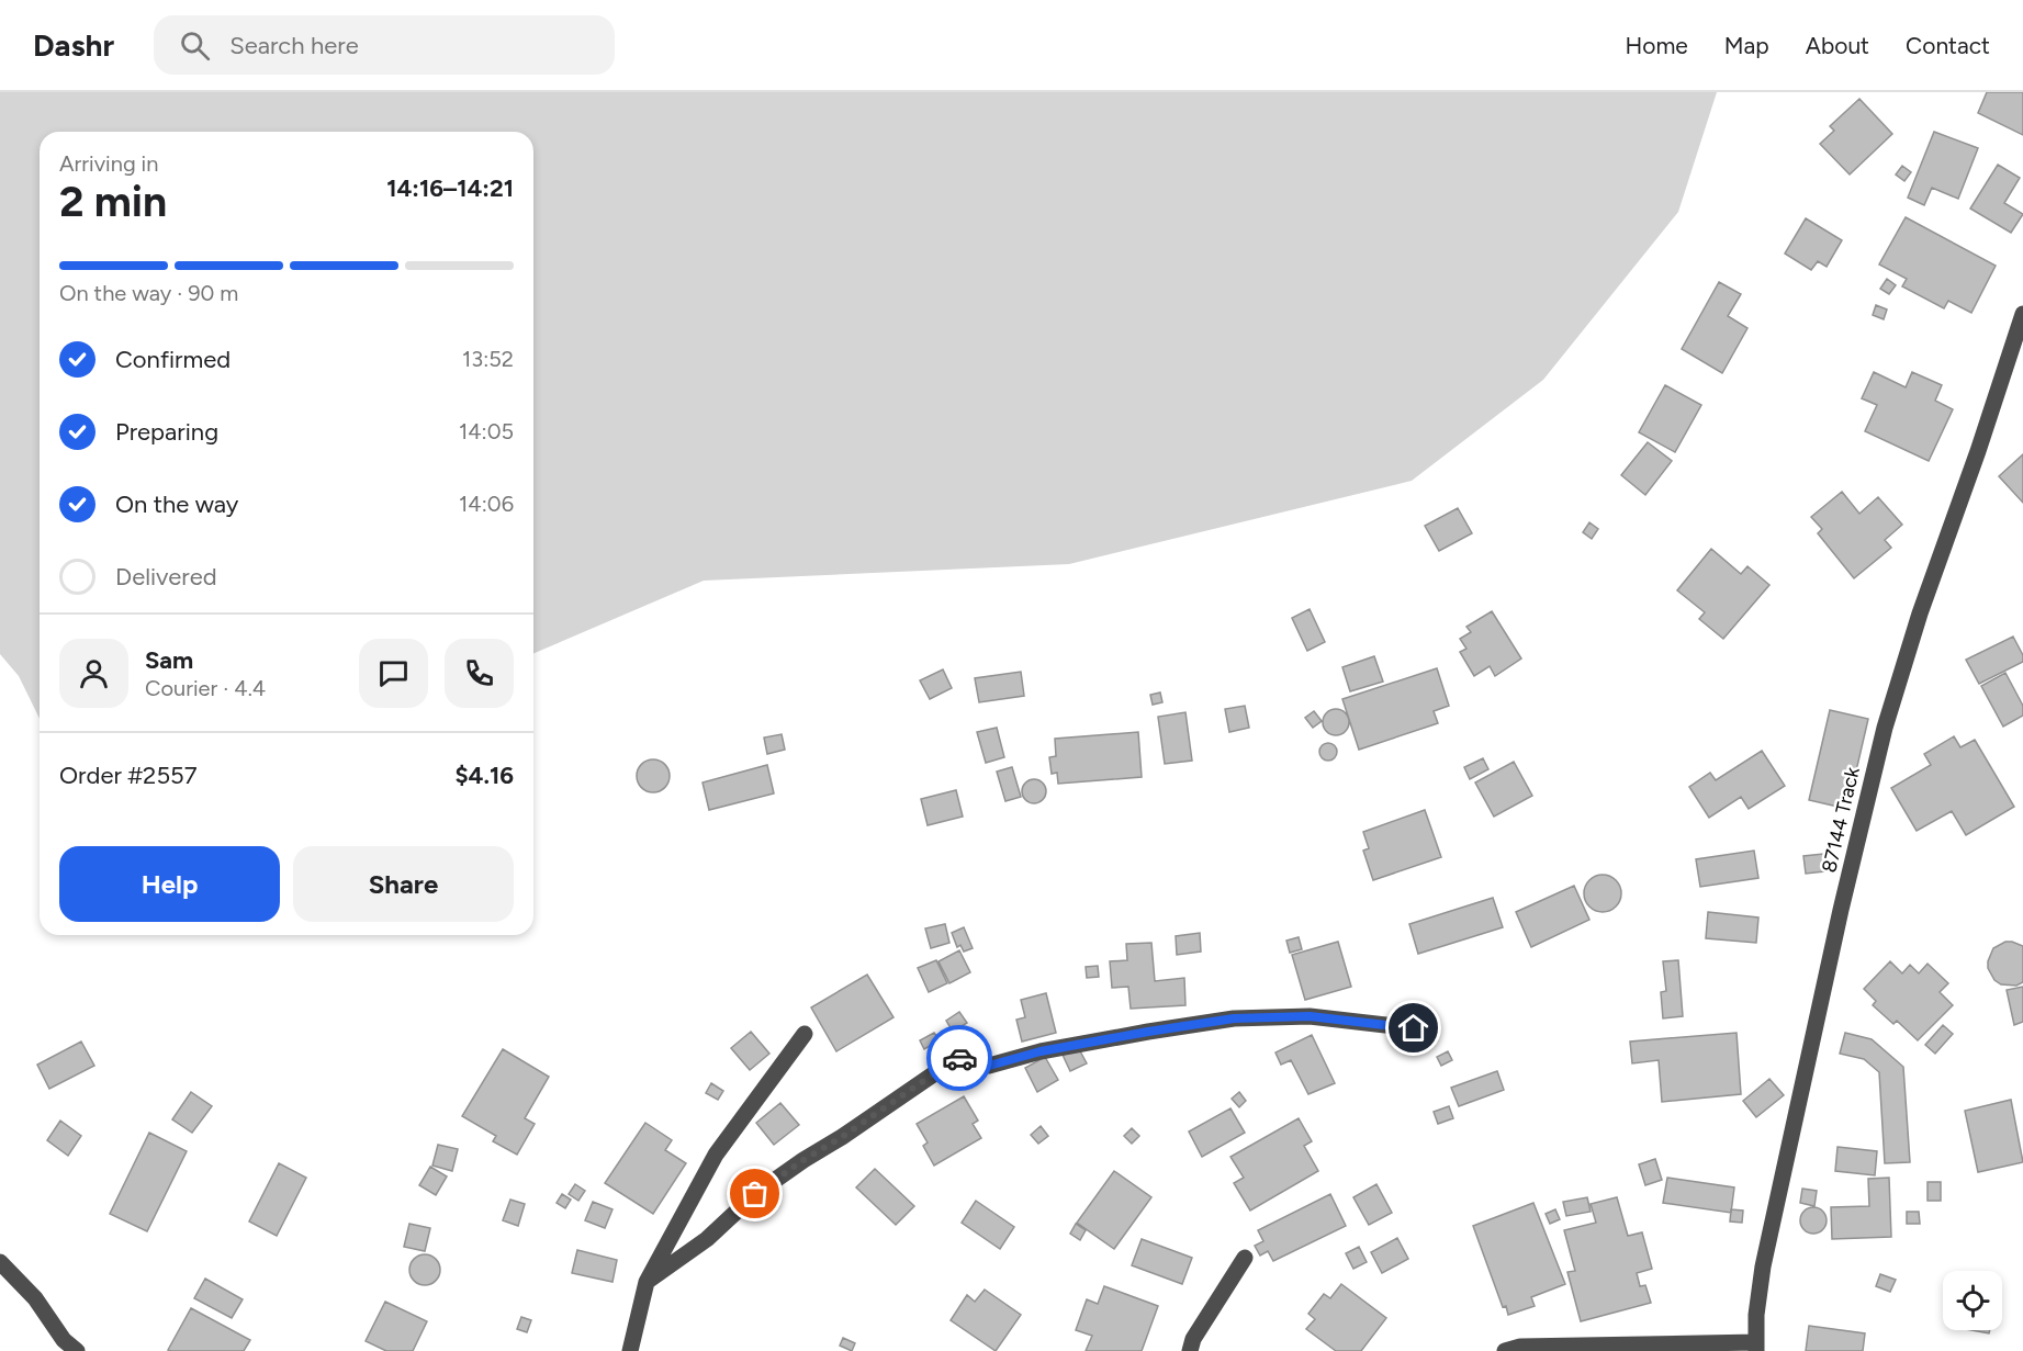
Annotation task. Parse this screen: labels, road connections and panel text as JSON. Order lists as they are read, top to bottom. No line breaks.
{"streets":{"street":["87144 Track"]},"page":{"header":"Dashr","search":"Search here","nav":["Home","Map","About","Contact"],"heading":["2 min","Arriving in","14:16–14:21"],"panel":["Sam","Courier · 4.4","Order #2557","$4.16"],"bar":"On the way · 90 m","list":[["Confirmed","13:52"],["Preparing","14:05"],["On the way","14:06"],"Delivered"],"buttons":["Help","Share"]}}
